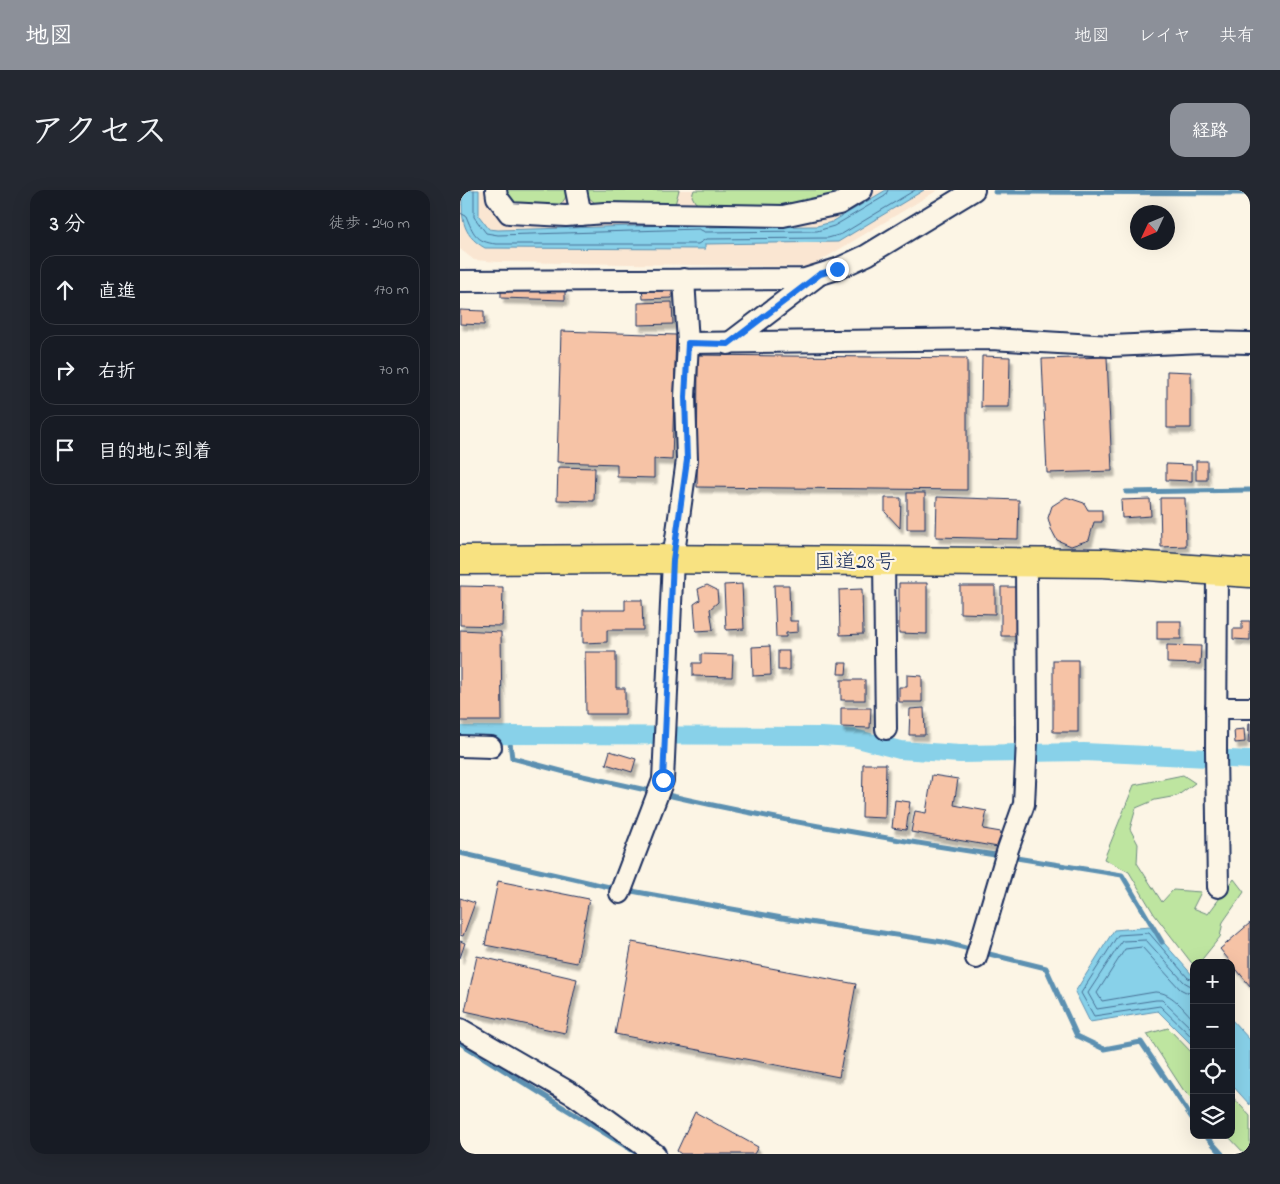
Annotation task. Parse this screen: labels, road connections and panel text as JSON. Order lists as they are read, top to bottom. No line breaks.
{"streets":{"highway":["国道28号"]},"north":"bottom left","page":{"header":"地図","nav":["地図","レイヤ","共有"],"title":"アクセス","buttons":"経路","heading":["3 分","徒歩 · 240 m"],"list":[["直進","170 m"],["右折","70 m"],"目的地に到着"],"map_buttons":["+","−"]}}
